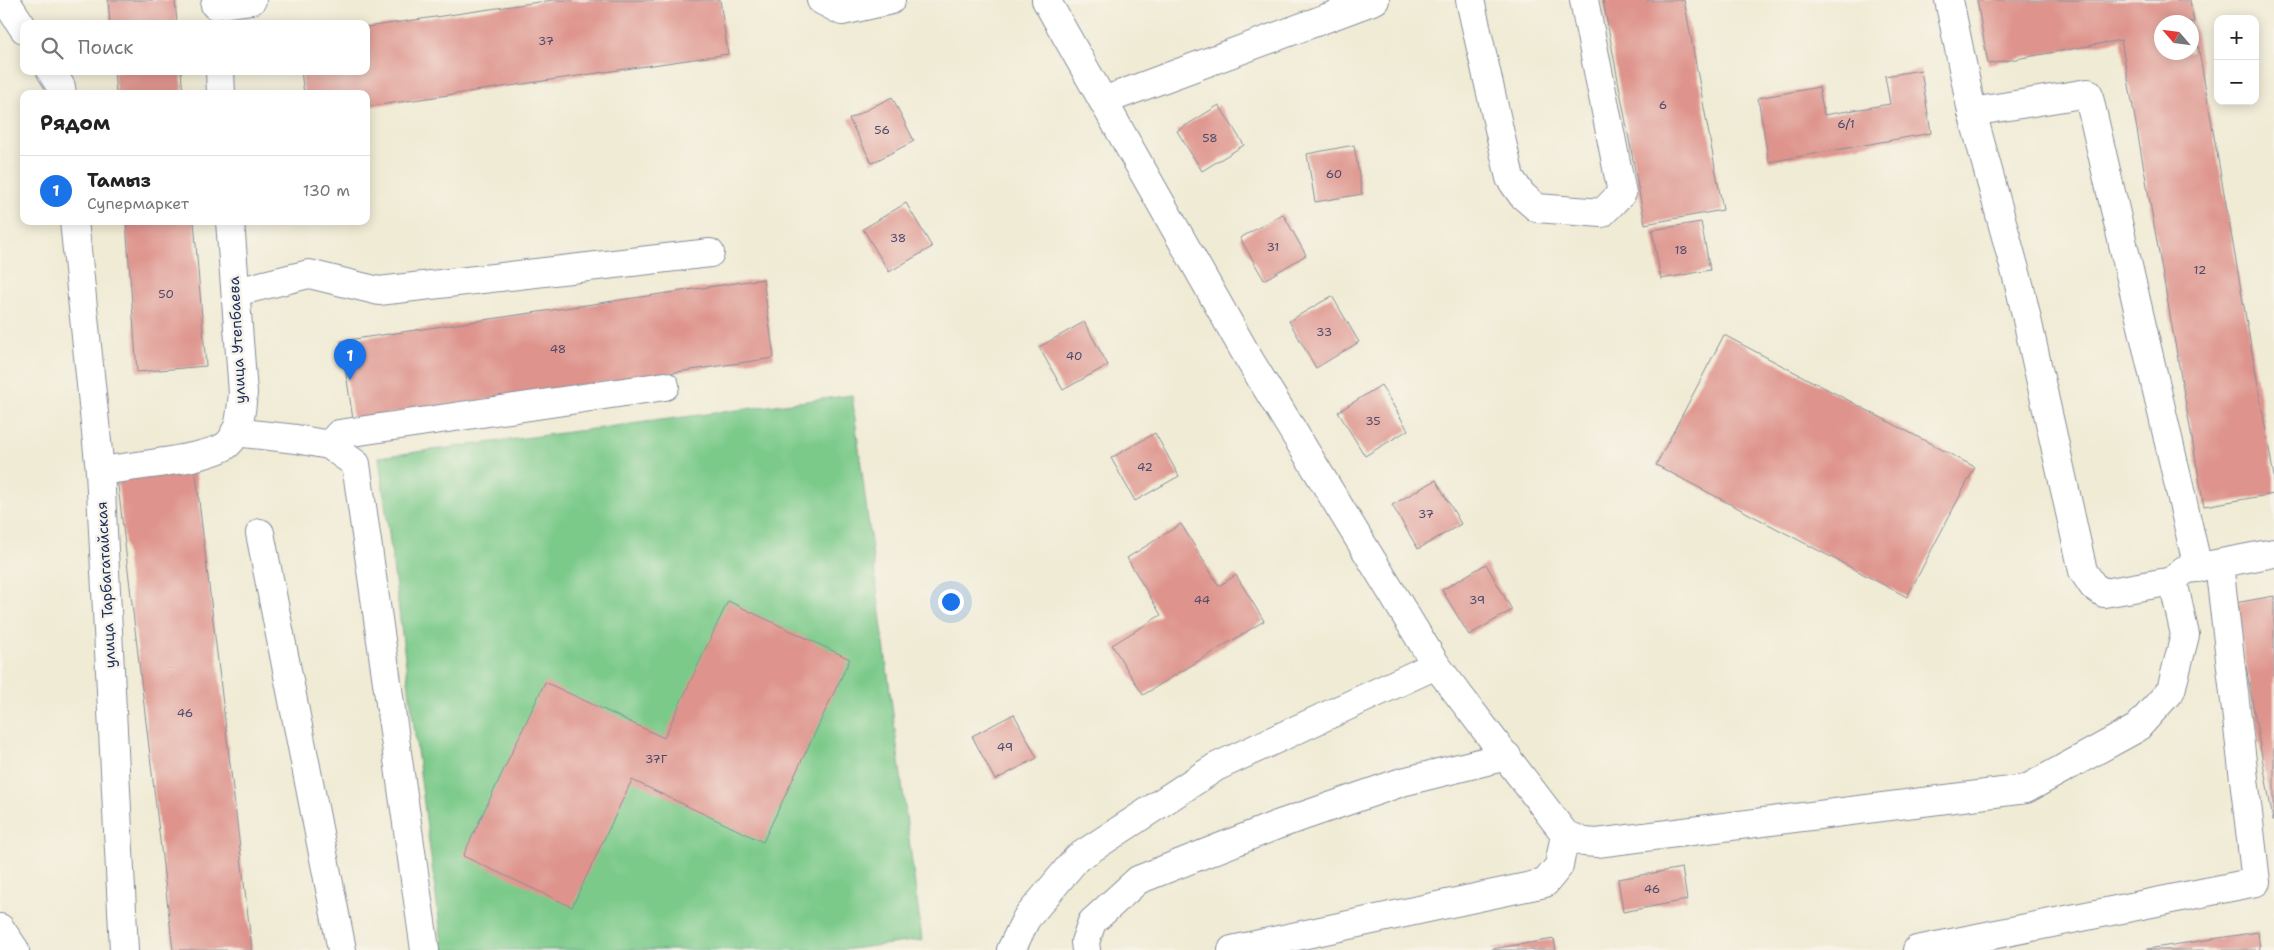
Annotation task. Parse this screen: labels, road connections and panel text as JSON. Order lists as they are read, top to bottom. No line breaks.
{"streets":{"street":["улица Утепбаева","улица Тарбагатайская"]},"house_numbers":["37","6","6/1","56","58","60","38","31","18","12","50","33","48","40","35","42","37","44","39","46","49","37Г","46"],"north":"top left","page":{"map_buttons":["+","−"],"search":"Поиск","heading":"Рядом","list":[{"mark":"1","name":"Тамыз","note":"Супермаркет","value":"130 m"}],"pins":"1"}}
